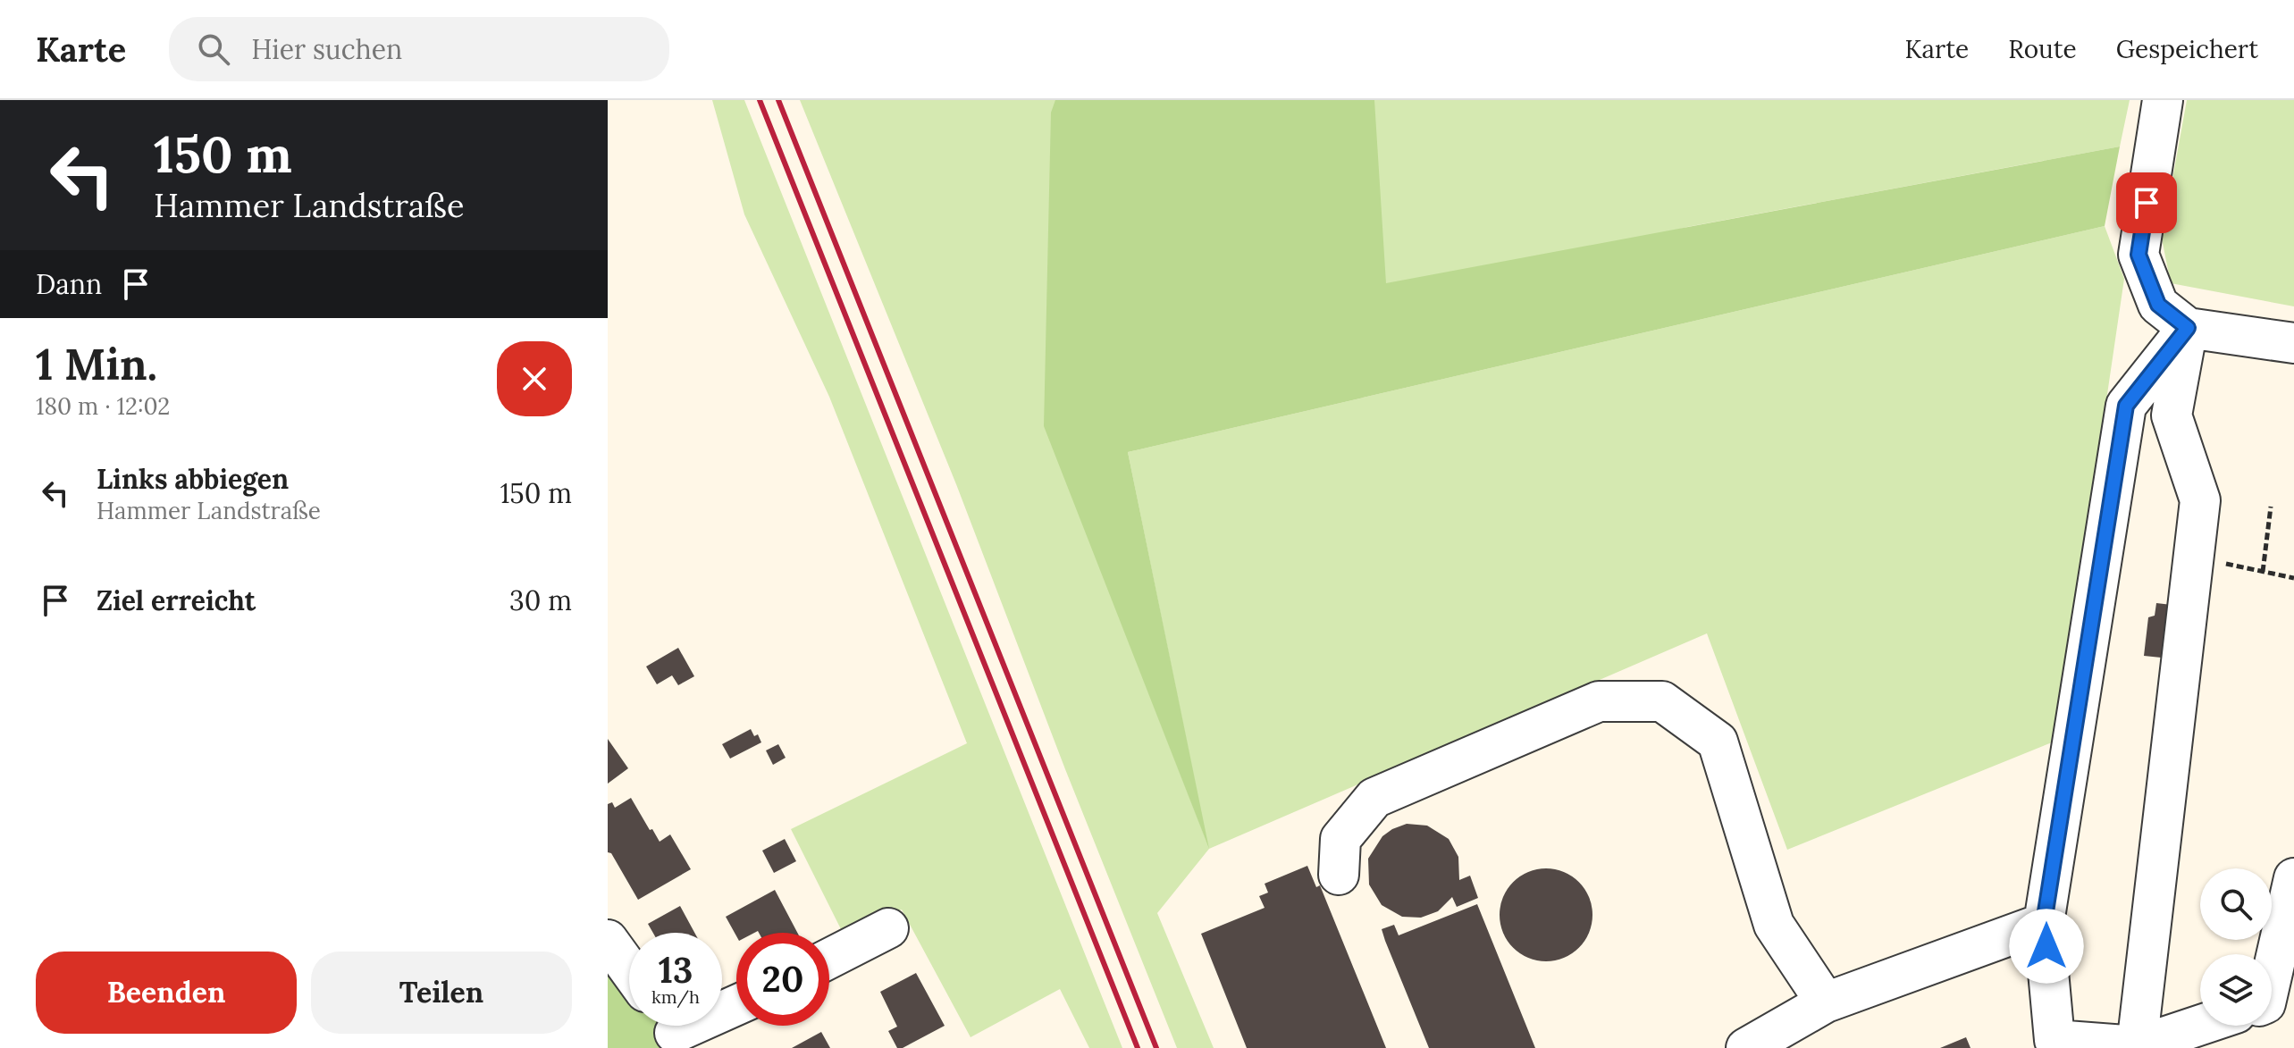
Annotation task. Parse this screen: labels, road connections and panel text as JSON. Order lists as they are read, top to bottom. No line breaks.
{"page":{"header":"Karte","search":"Hier suchen","nav":["Karte","Route","Gespeichert"],"turn":["150 m","Hammer Landstraße"],"then":"Dann","heading":["1 Min.","180 m · 12:02"],"list":[{"name":"Links abbiegen","note":"Hammer Landstraße","value":"150 m"},{"name":"Ziel erreicht","value":"30 m"}],"speed":"13 km/h","limit":"20","buttons":["Beenden","Teilen"]}}
